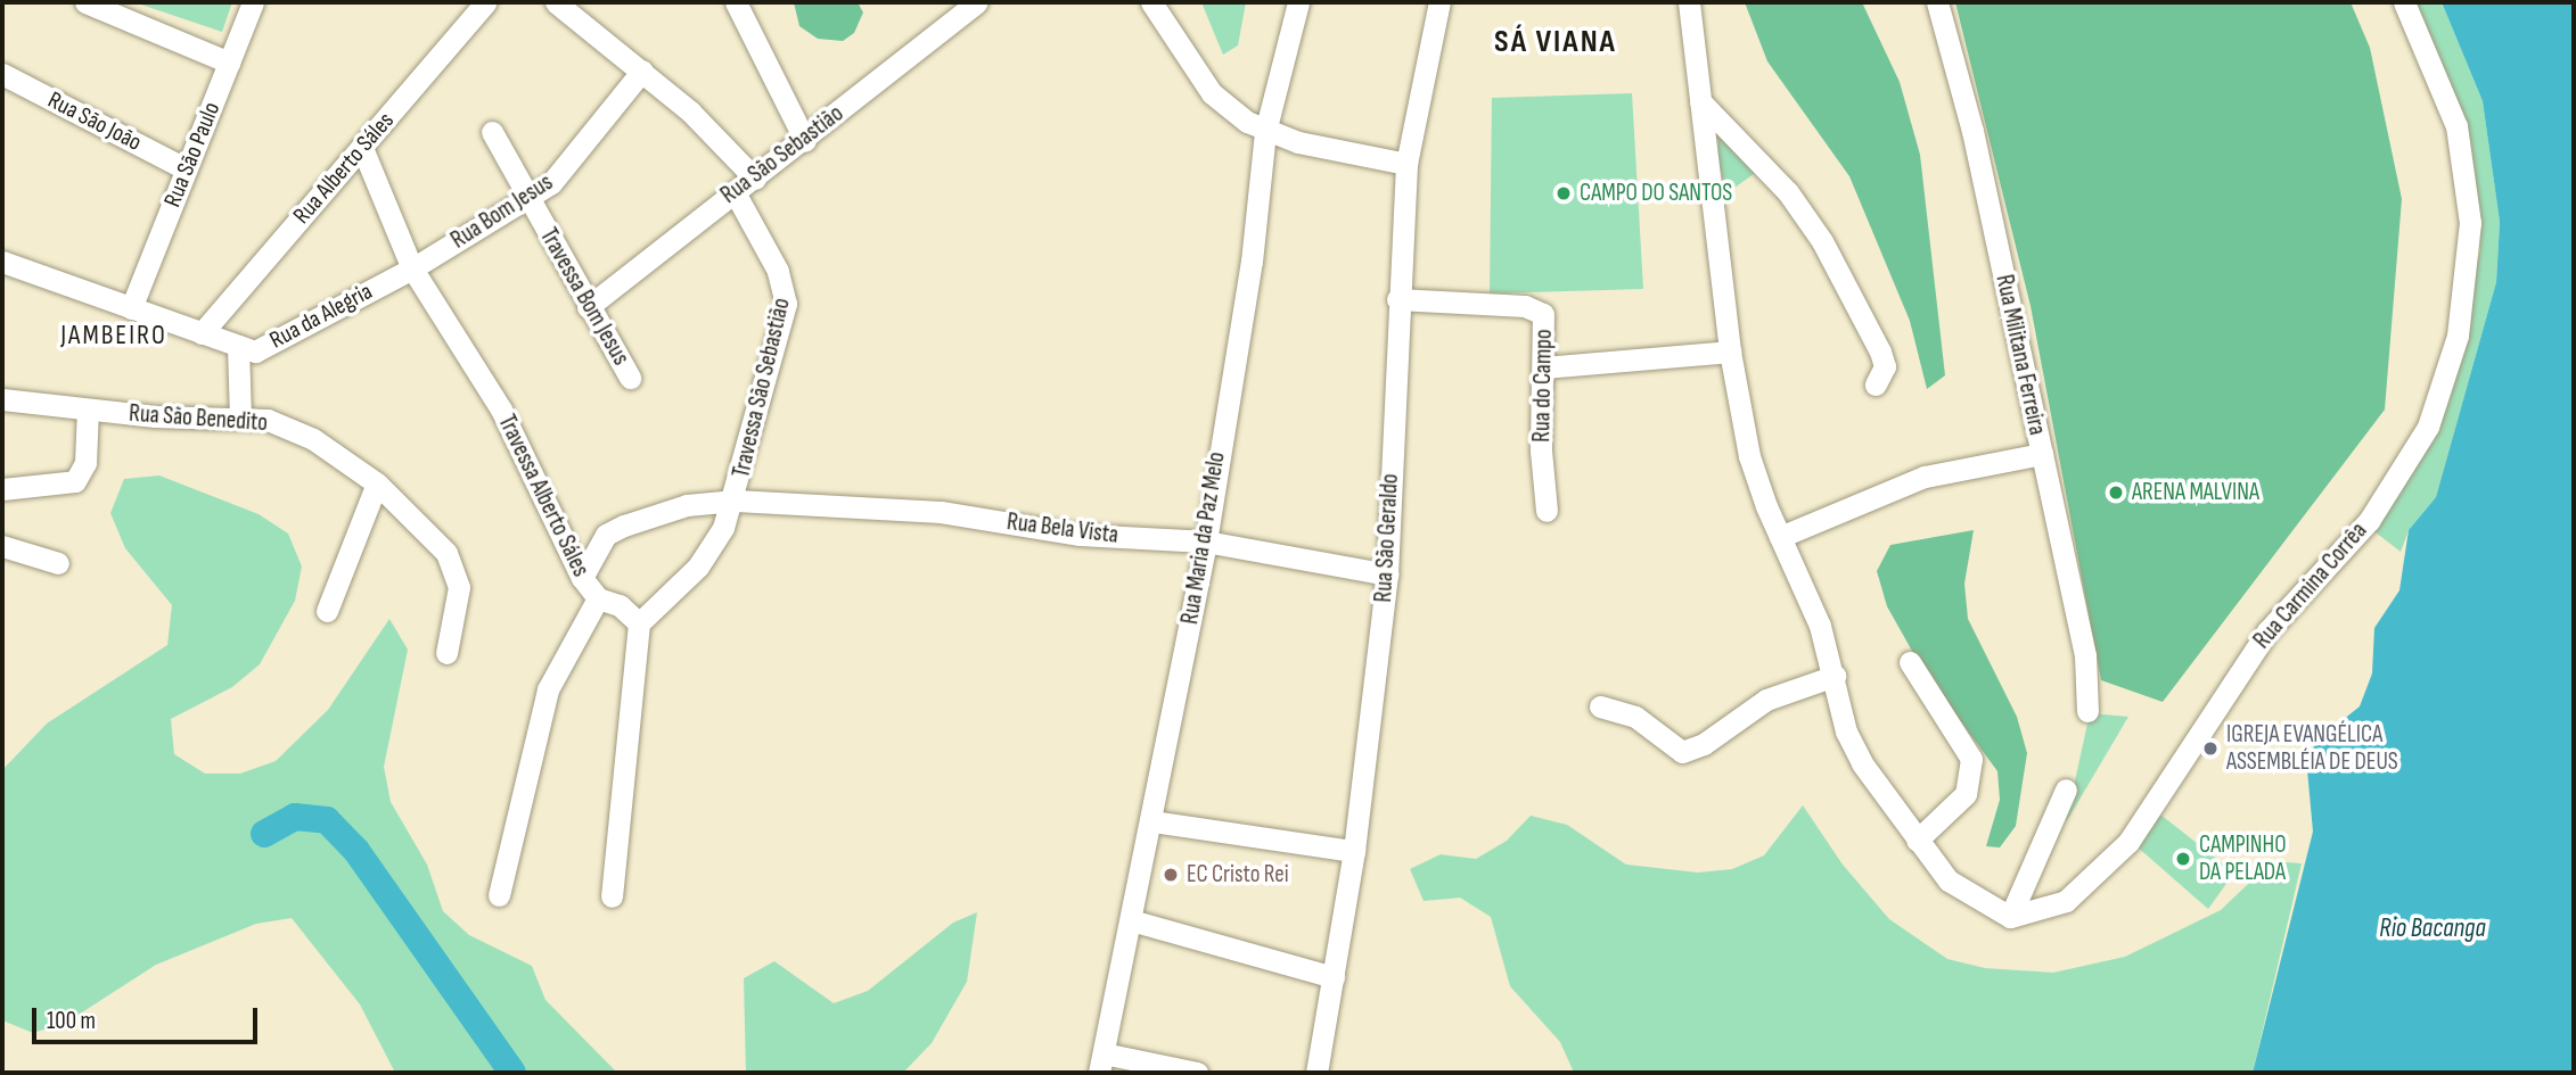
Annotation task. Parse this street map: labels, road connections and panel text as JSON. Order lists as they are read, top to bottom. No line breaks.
{"streets":{"street":["Rua São João","Rua São Paulo","Rua São Sebastião","Rua Alberto Sáles","Rua Bom Jesus","Travessa Bom Jesus","Rua da Alegria","Rua Militana Ferreira","Rua do Campo","Travessa São Sebastião","Rua São Benedito","Travessa Alberto Sáles","Rua Bela Vista","Rua Maria da Paz Melo","Rua São Geraldo","Rua Carmina Corrêa"]},"crossings":[["Rua São João","Rua São Paulo"],["Rua São Paulo","Rua da Alegria"],["Rua São Sebastião","Travessa Bom Jesus"],["Rua São Sebastião","Travessa São Sebastião"],["Rua Alberto Sáles","Rua da Alegria"],["Rua Alberto Sáles","Travessa Alberto Sáles"],["Rua Bom Jesus","Travessa Bom Jesus"],["Rua Bom Jesus","Rua da Alegria"],["Rua Bom Jesus","Travessa Alberto Sáles"],["Rua da Alegria","Travessa Alberto Sáles"],["Rua do Campo","Rua São Geraldo"],["Travessa São Sebastião","Travessa Alberto Sáles"],["Travessa São Sebastião","Rua Bela Vista"],["Rua Bela Vista","Rua Maria da Paz Melo"],["Rua Bela Vista","Rua São Geraldo"]],"districts":["SÁ VIANA","JAMBEIRO"],"water":["Rio Bacanga"],"places":["CAMPO DO SANTOS","ARENA MALVINA","IGREJA EVANGÉLICA ASSEMBLÉIA DE DEUS","CAMPINHO DA PELADA","EC Cristo Rei"],"scale_bar":"100 m"}
